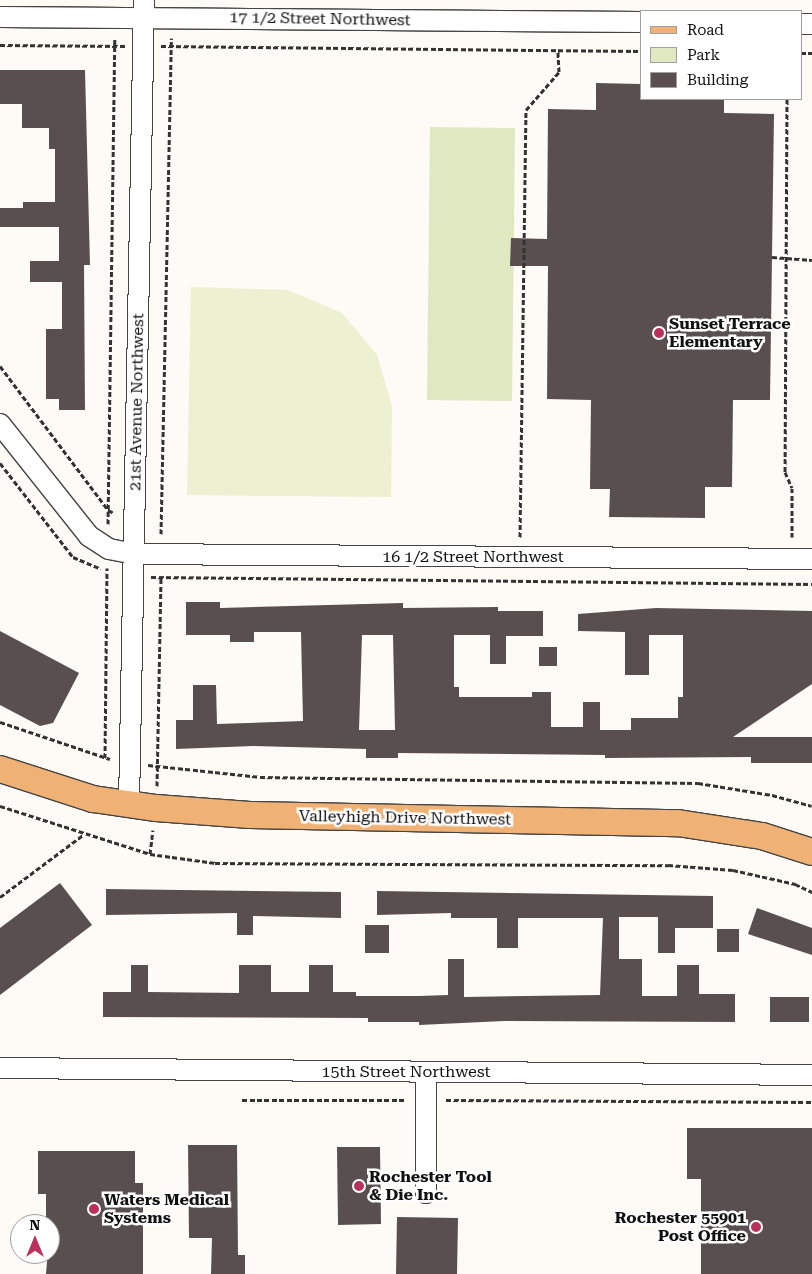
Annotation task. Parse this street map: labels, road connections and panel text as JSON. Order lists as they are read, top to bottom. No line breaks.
{"streets":{"main road":["Valleyhigh Drive Northwest"],"street":["17 1/2 Street Northwest","21st Avenue Northwest","16 1/2 Street Northwest","15th Street Northwest"]},"crossings":[["17 1/2 Street Northwest","21st Avenue Northwest"],["21st Avenue Northwest","16 1/2 Street Northwest"],["21st Avenue Northwest","Valleyhigh Drive Northwest"]],"places":["Sunset Terrace Elementary","Rochester Tool & Die Inc.","Waters Medical Systems","Rochester 55901 Post Office"],"legend":["Road","Park","Building"],"north":"top"}
